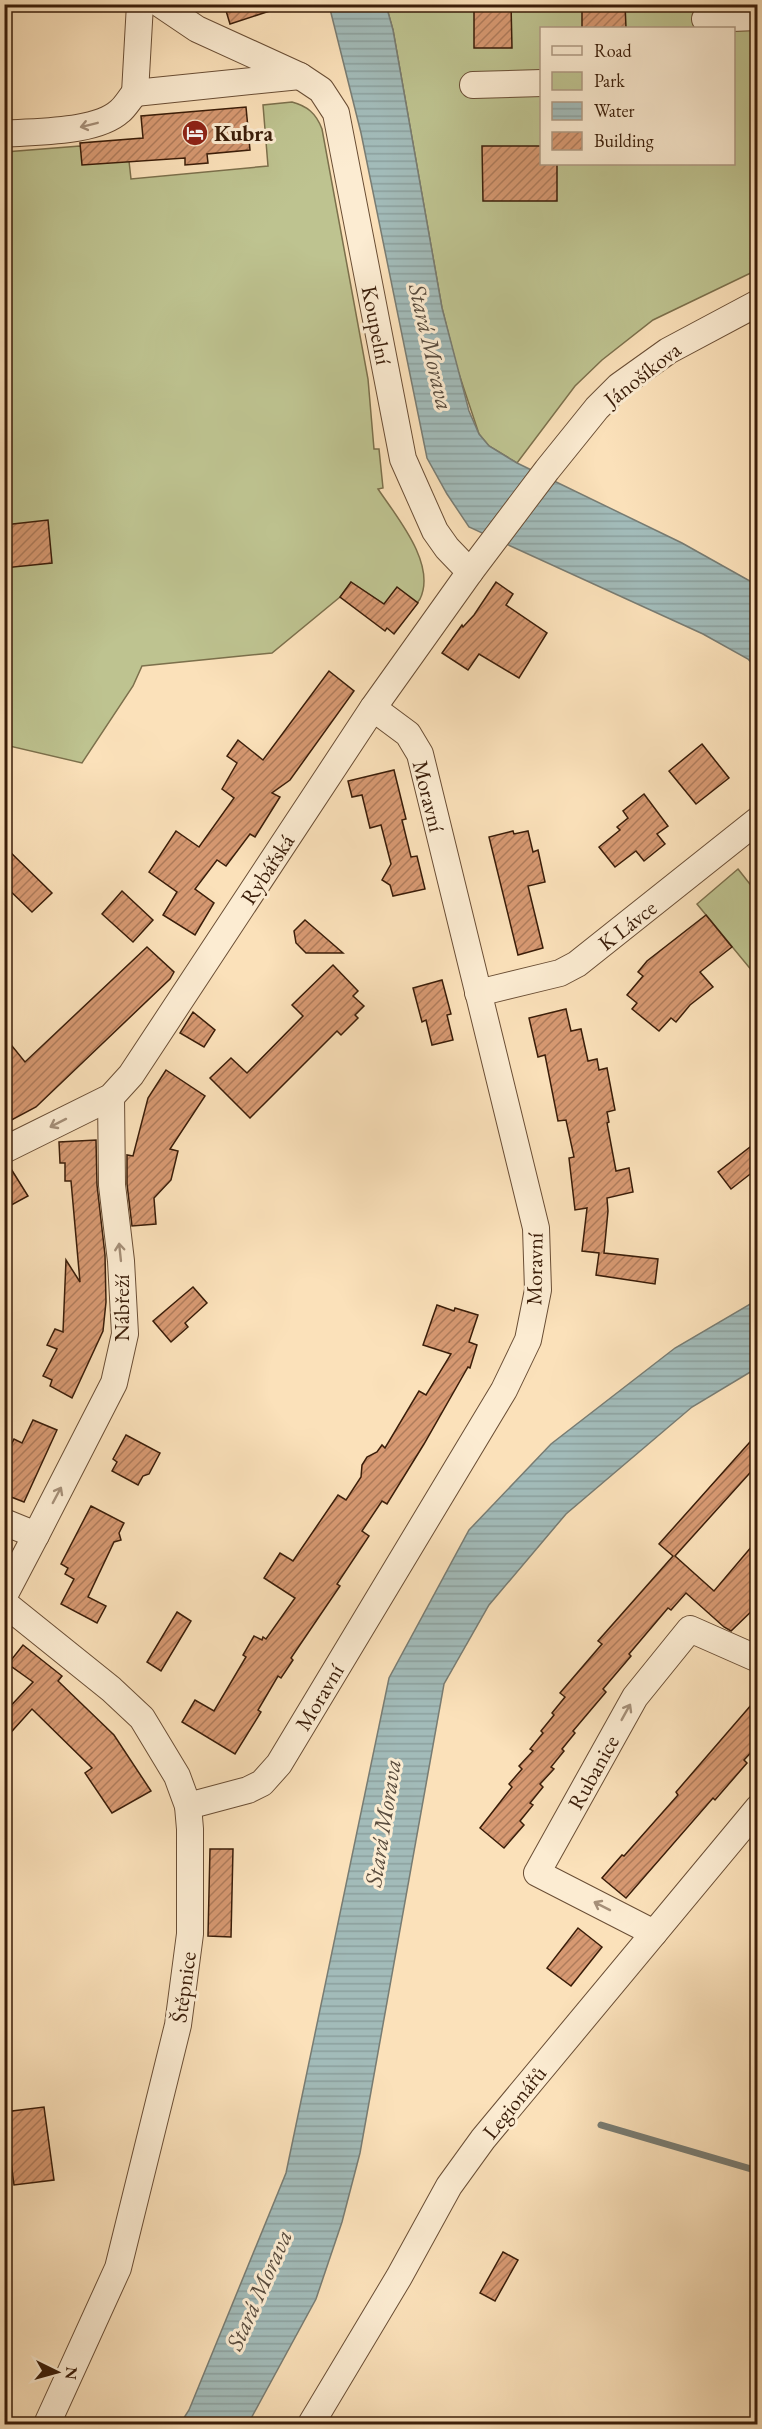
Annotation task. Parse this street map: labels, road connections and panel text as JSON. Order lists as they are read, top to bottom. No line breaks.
{"streets":{"street":["Koupelní","Jánošíkova","Moravní","Rybářská","K Lávce","Nábřeží","Rubanice","Štěpnice","Legionářů"]},"crossings":[["Koupelní","Rybářská"],["Jánošíkova","Rybářská"],["Moravní","Rybářská"],["Moravní","K Lávce"],["Moravní","Štěpnice"],["Rybářská","Nábřeží"],["Rubanice","Legionářů"]],"one_way":["Nábřeží"],"water":["Stará Morava"],"places":{"hotel":["Kubra"]},"legend":["Road","Park","Water","Building"],"north":"right"}
